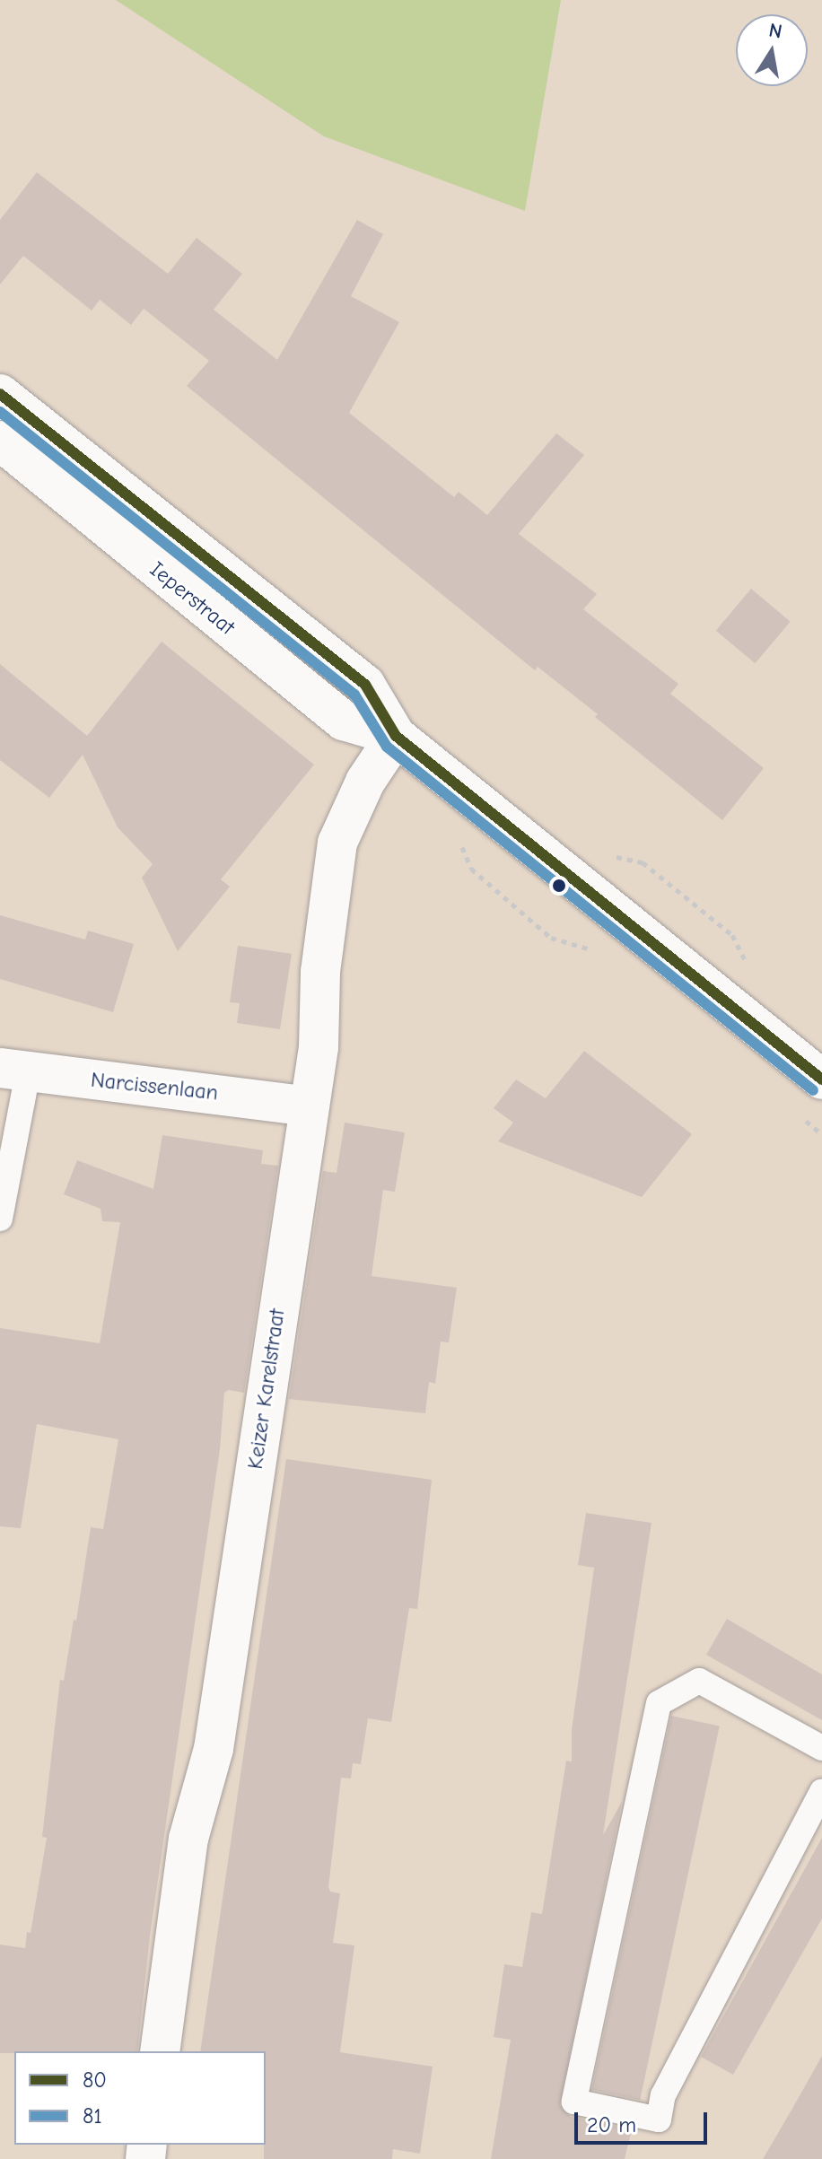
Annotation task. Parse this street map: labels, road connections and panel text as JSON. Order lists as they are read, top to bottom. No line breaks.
{"streets":{"street":["Ieperstraat","Narcissenlaan","Keizer Karelstraat"]},"crossings":[["Ieperstraat","Keizer Karelstraat"],["Narcissenlaan","Keizer Karelstraat"]],"lines":["transit line 80","transit line 81"],"legend":["80","81"],"scale_bar":"20 m","north":"top"}
